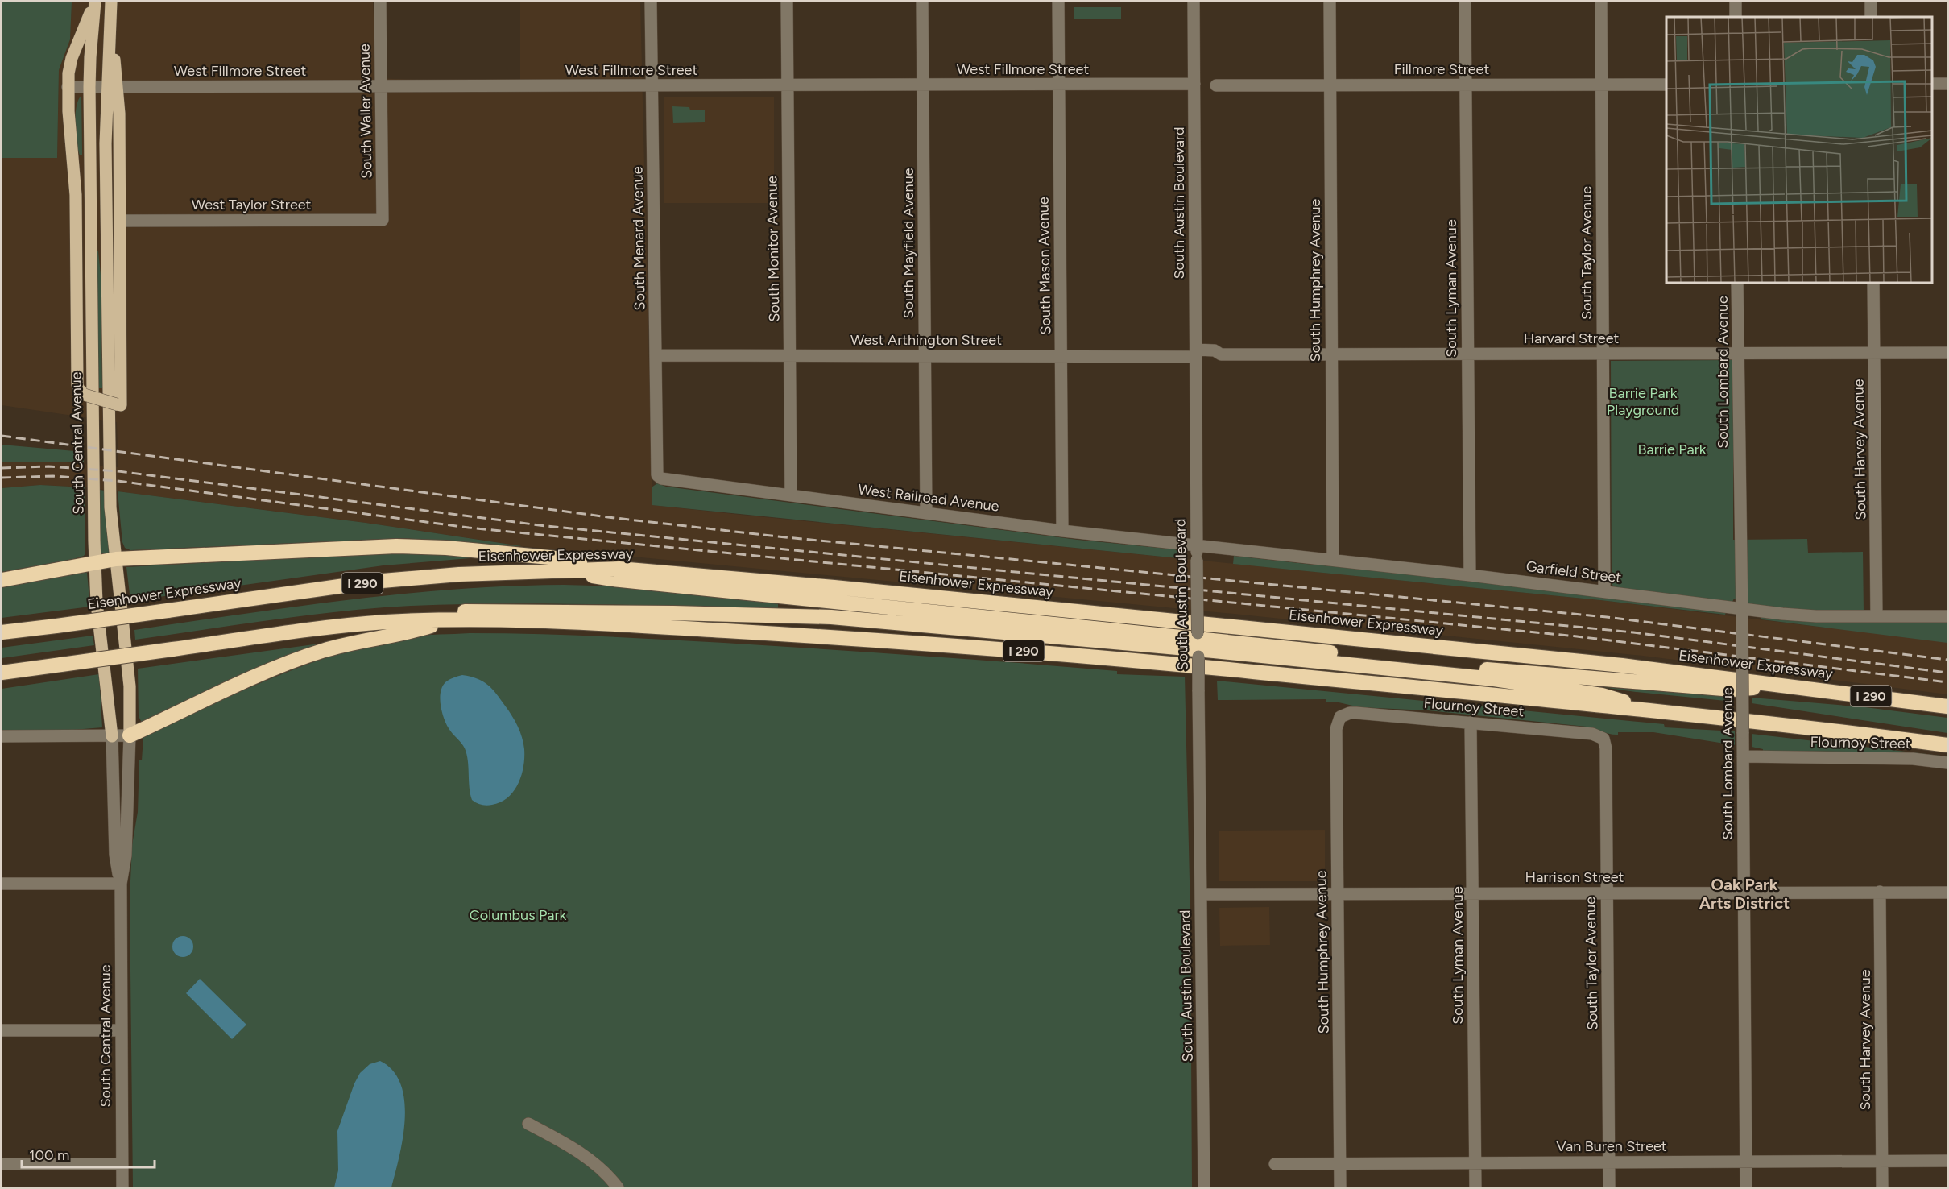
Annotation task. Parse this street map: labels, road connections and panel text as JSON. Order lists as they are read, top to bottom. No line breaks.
{"streets":{"highway":["Eisenhower Expressway","I 290"],"main road":["South Central Avenue"],"street":["West Fillmore Street","Fillmore Street","South Waller Avenue","South Austin Boulevard","West Taylor Street","South Menard Avenue","South Mayfield Avenue","South Monitor Avenue","South Taylor Avenue","South Mason Avenue","South Humphrey Avenue","South Lyman Avenue","Harvard Street","West Arthington Street","South Lombard Avenue","South Harvey Avenue","West Railroad Avenue","Garfield Street","Flournoy Street","Harrison Street","Van Buren Street"]},"crossings":[["West Fillmore Street","South Waller Avenue"],["West Fillmore Street","South Austin Boulevard"],["West Fillmore Street","South Menard Avenue"],["West Fillmore Street","South Mayfield Avenue"],["West Fillmore Street","South Monitor Avenue"],["West Fillmore Street","South Mason Avenue"],["West Fillmore Street","South Central Avenue"],["Fillmore Street","South Taylor Avenue"],["Fillmore Street","South Humphrey Avenue"],["Fillmore Street","South Lyman Avenue"],["South Waller Avenue","West Taylor Street"],["South Austin Boulevard","Harvard Street"],["South Austin Boulevard","West Arthington Street"],["South Austin Boulevard","West Railroad Avenue"],["South Austin Boulevard","Garfield Street"],["South Austin Boulevard","Harrison Street"],["South Menard Avenue","West Arthington Street"],["South Menard Avenue","West Railroad Avenue"],["South Mayfield Avenue","West Arthington Street"],["South Mayfield Avenue","West Railroad Avenue"],["South Monitor Avenue","West Arthington Street"],["South Monitor Avenue","West Railroad Avenue"],["South Taylor Avenue","Harvard Street"],["South Taylor Avenue","Garfield Street"],["South Taylor Avenue","Flournoy Street"],["South Taylor Avenue","Harrison Street"],["South Taylor Avenue","Van Buren Street"],["South Mason Avenue","West Arthington Street"],["South Mason Avenue","West Railroad Avenue"],["South Humphrey Avenue","Harvard Street"],["South Humphrey Avenue","Garfield Street"],["South Humphrey Avenue","Flournoy Street"],["South Humphrey Avenue","Harrison Street"],["South Humphrey Avenue","Van Buren Street"],["South Lyman Avenue","Harvard Street"],["South Lyman Avenue","Garfield Street"],["South Lyman Avenue","Flournoy Street"],["South Lyman Avenue","Harrison Street"],["South Lyman Avenue","Van Buren Street"],["Harvard Street","West Arthington Street"],["Harvard Street","South Lombard Avenue"],["Harvard Street","South Harvey Avenue"],["South Lombard Avenue","Garfield Street"],["South Lombard Avenue","Flournoy Street"],["South Lombard Avenue","Harrison Street"],["South Lombard Avenue","Van Buren Street"],["South Harvey Avenue","Garfield Street"],["South Harvey Avenue","Harrison Street"],["South Harvey Avenue","Van Buren Street"],["West Railroad Avenue","Garfield Street"]],"districts":["Oak Park Arts District"],"parks":["Barrie Park Playground","Barrie Park","Columbus Park"],"scale_bar":"100 m"}
